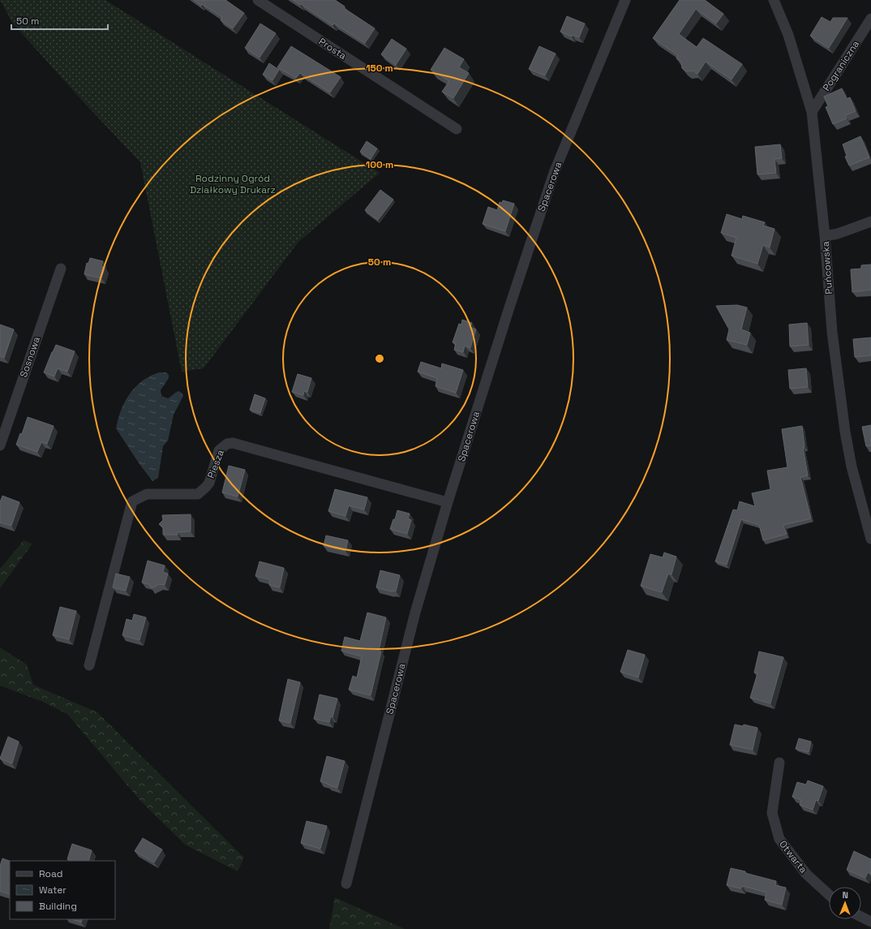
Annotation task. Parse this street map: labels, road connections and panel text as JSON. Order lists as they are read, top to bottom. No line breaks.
{"streets":{"street":["Prosta","Pograniczna","Spacerowa","Puńcowska","Sosnowa","Piesza","Otwarta"]},"crossings":[["Pograniczna","Puńcowska"],["Spacerowa","Piesza"]],"parks":["Rodzinny Ogród Działkowy Drukarz"],"legend":["Road","Water","Building"],"scale_bar":"50 m","north":"top","rings":["150 m","100 m","50 m"]}
